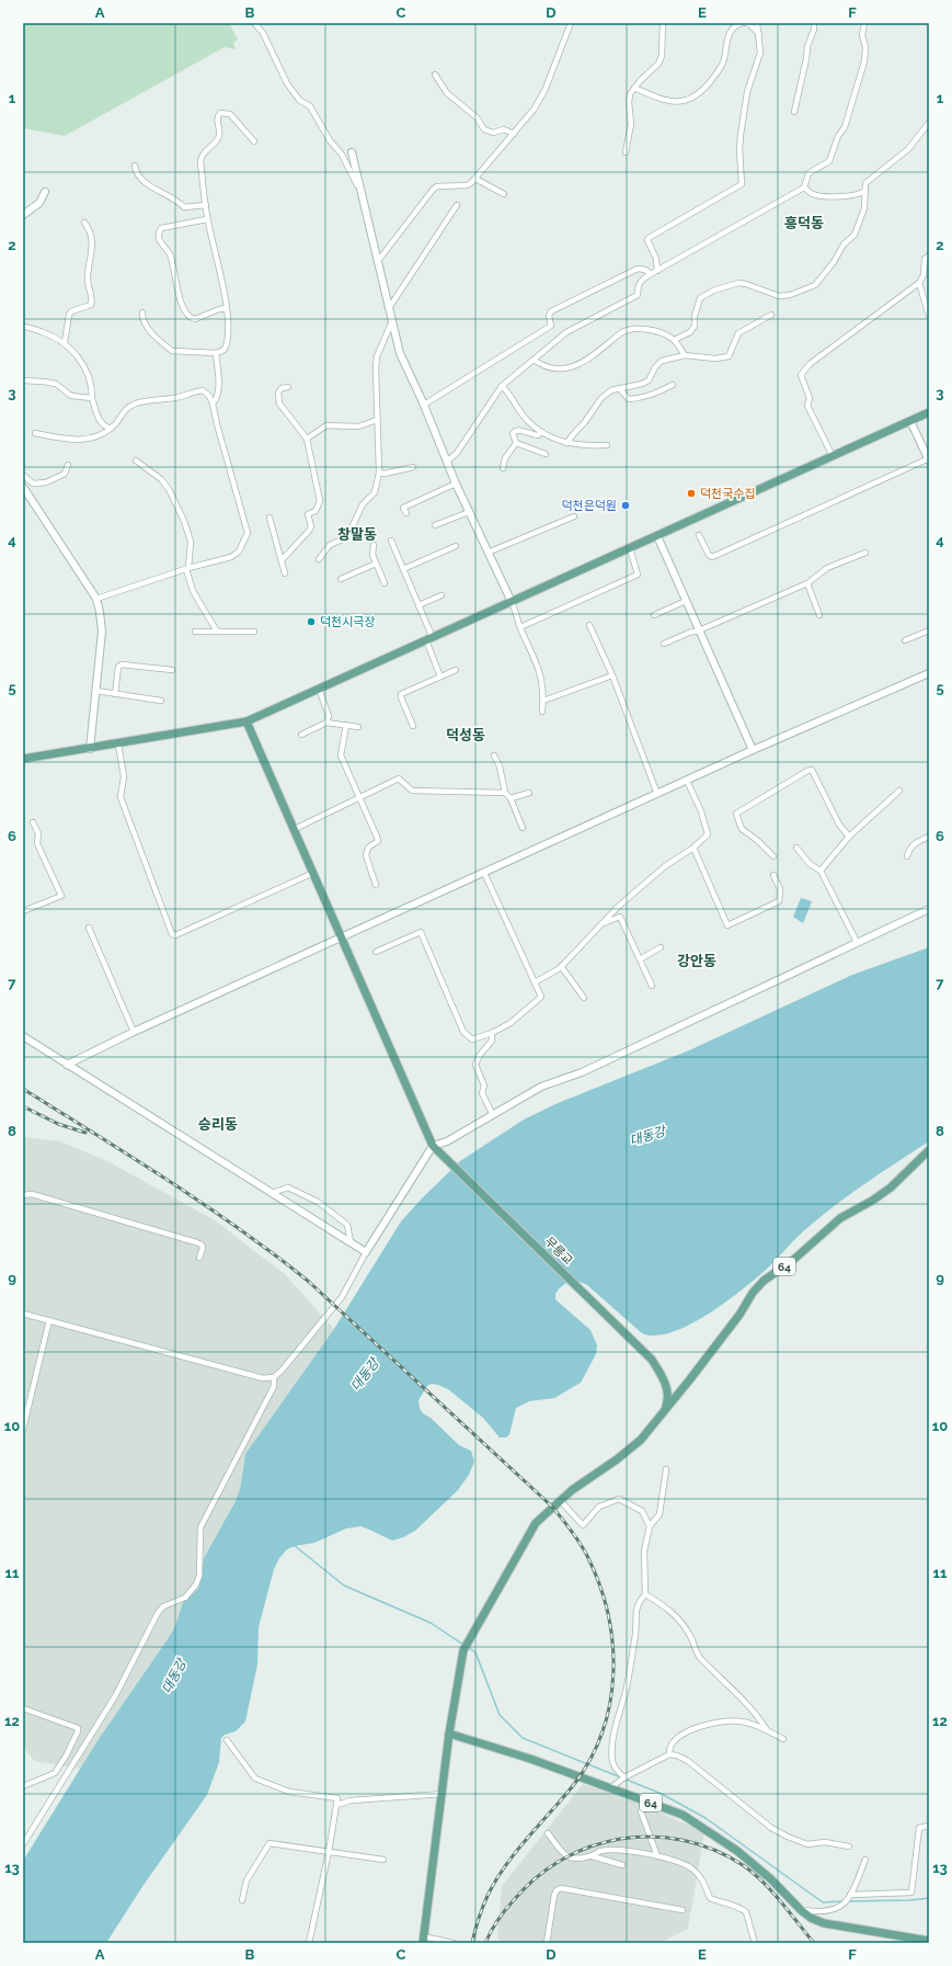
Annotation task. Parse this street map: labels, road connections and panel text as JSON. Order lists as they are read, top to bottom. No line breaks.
{"streets":{"main road":["무릉교","64"]},"crossings":[["무릉교","64"]],"districts":["흥덕동","창말동","덕성동","강안동","승리동"],"water":["대동강"],"places":["덕천국수집","덕천은덕원","덕천시극장"],"grid":{"columns":["A","B","C","D","E","F"],"rows":["1","2","3","4","5","6","7","8","9","10","11","12","13"]}}
